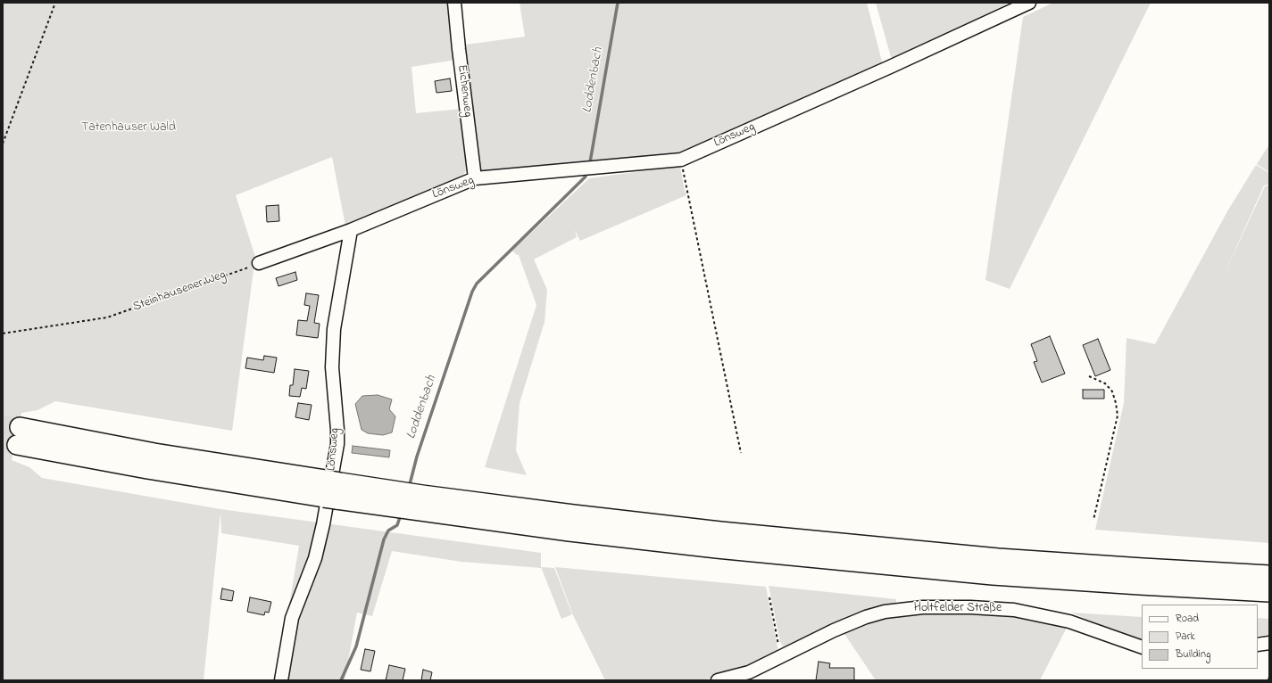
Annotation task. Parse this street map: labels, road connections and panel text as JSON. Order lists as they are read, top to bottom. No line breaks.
{"streets":{"street":["Eichenweg","Lönsweg","Holtfelder Straße"],"path":["Steinhausener Weg"]},"crossings":[["Eichenweg","Lönsweg"]],"water":["Loddenbach"],"parks":["Tatenhauser Wald"],"legend":["Road","Park","Building"]}
